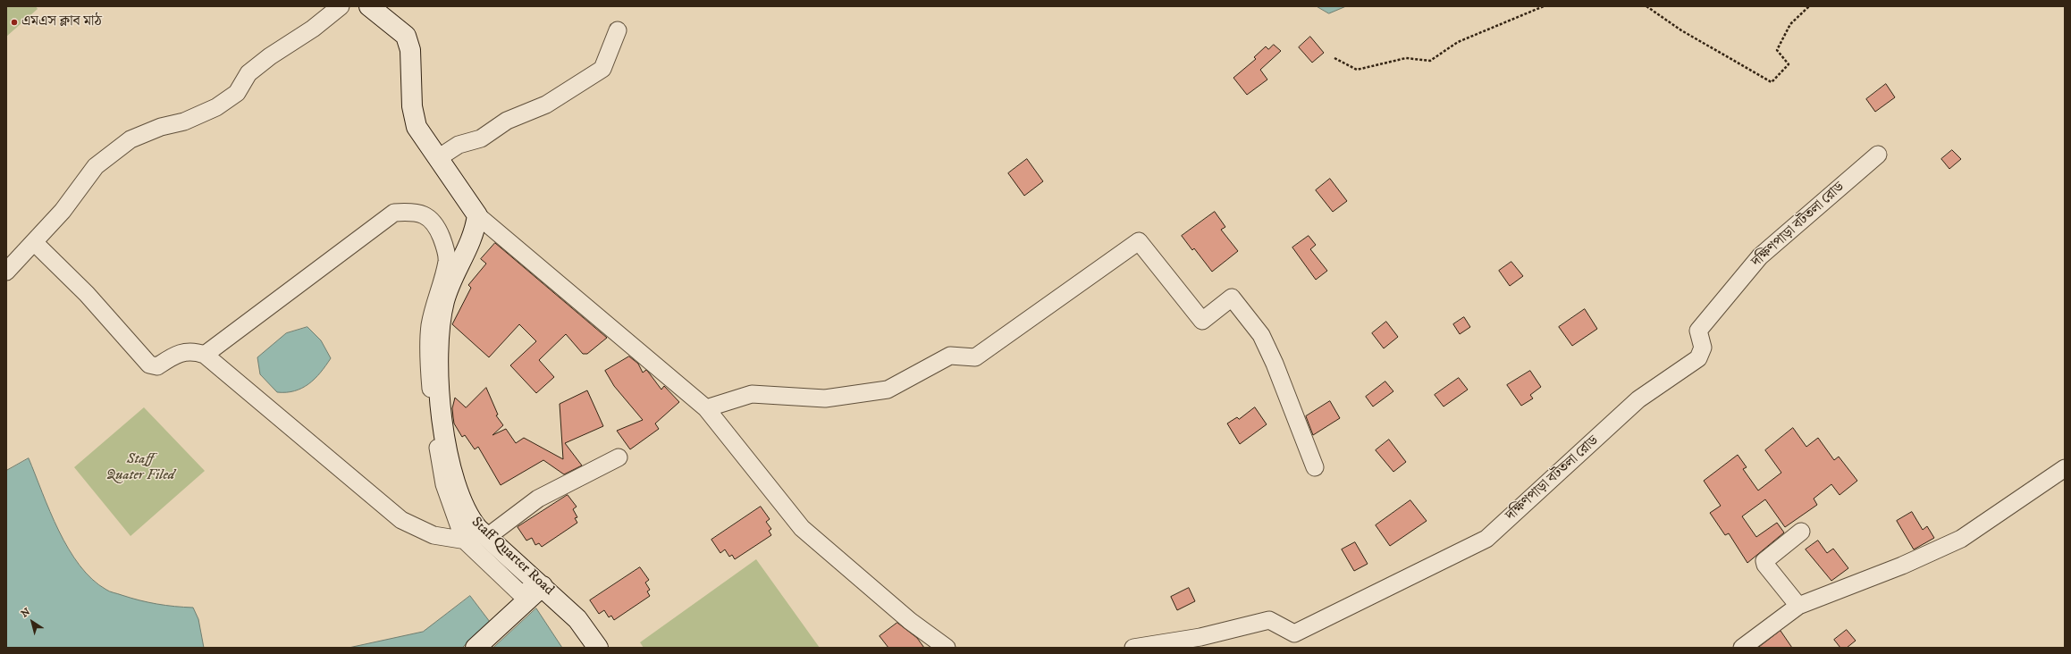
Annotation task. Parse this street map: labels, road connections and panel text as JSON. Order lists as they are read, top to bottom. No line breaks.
{"streets":{"street":["দক্ষিণপাড়া বটতলা রোড","Staff Quarter Road"]},"parks":["Staff Quater Filed"],"places":["এমএস ক্লাব মাঠ"],"north":"top left"}
